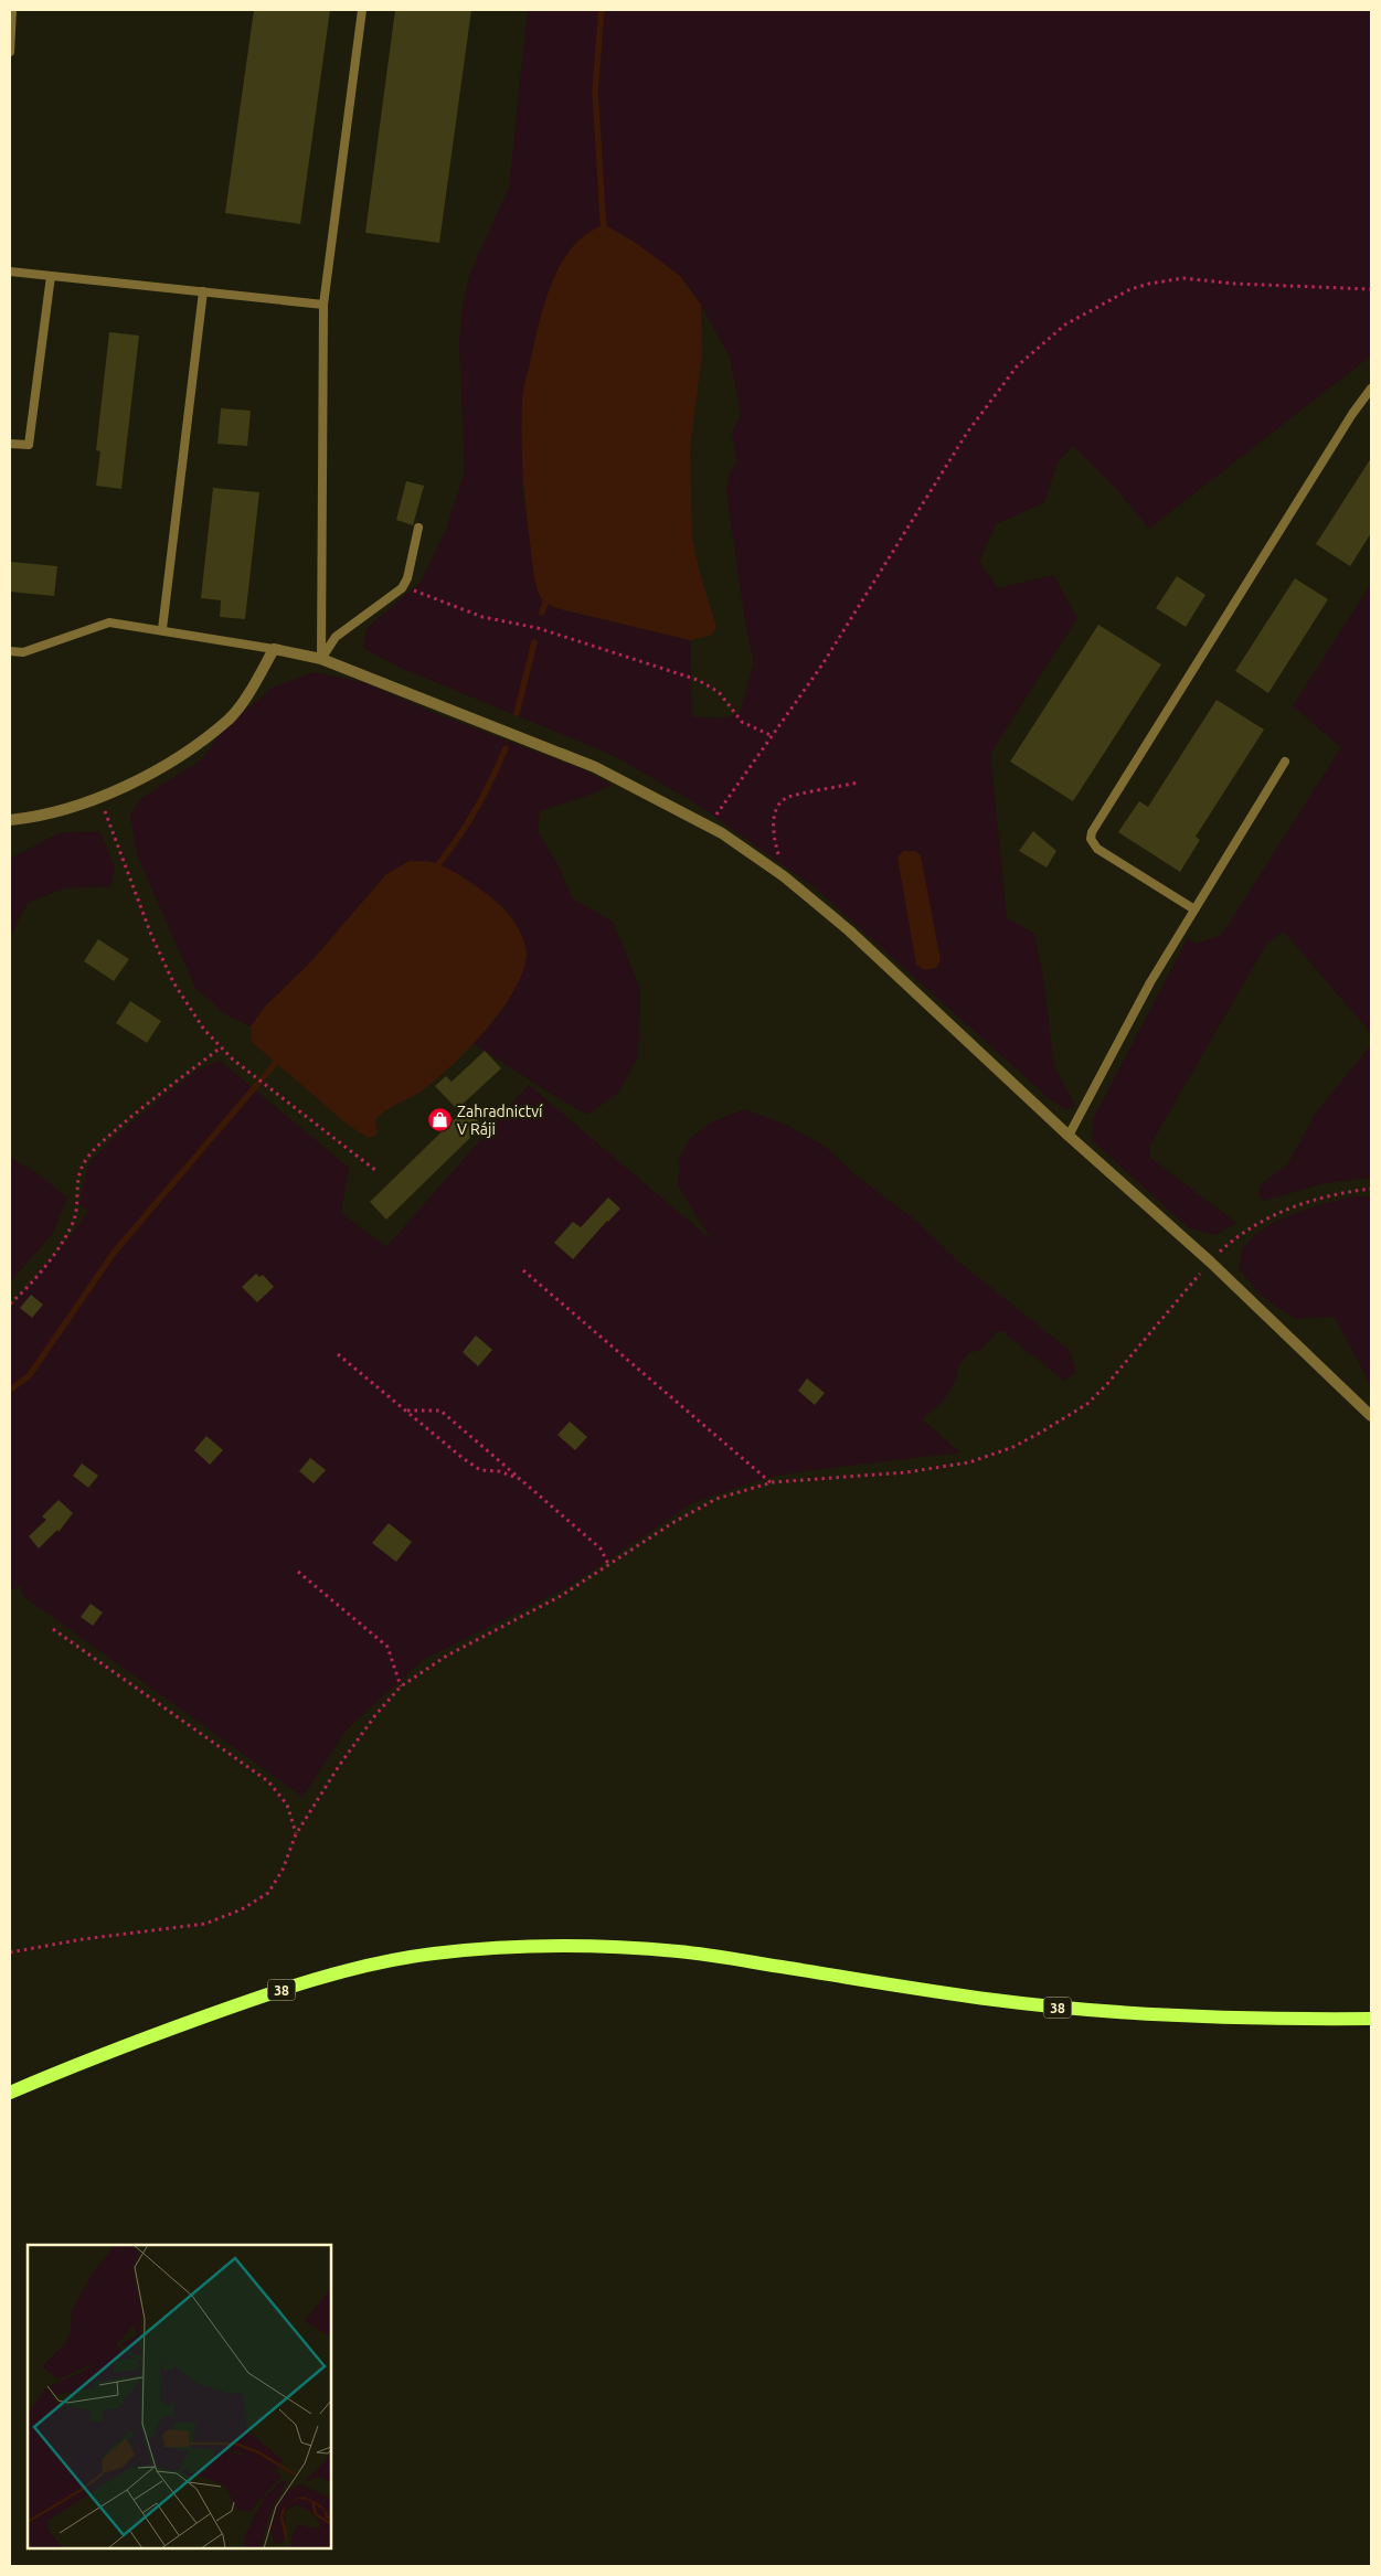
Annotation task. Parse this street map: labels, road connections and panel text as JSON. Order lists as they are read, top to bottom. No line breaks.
{"streets":{"main road":["38"]},"places":{"shop":["Zahradnictví V Ráji"]}}
